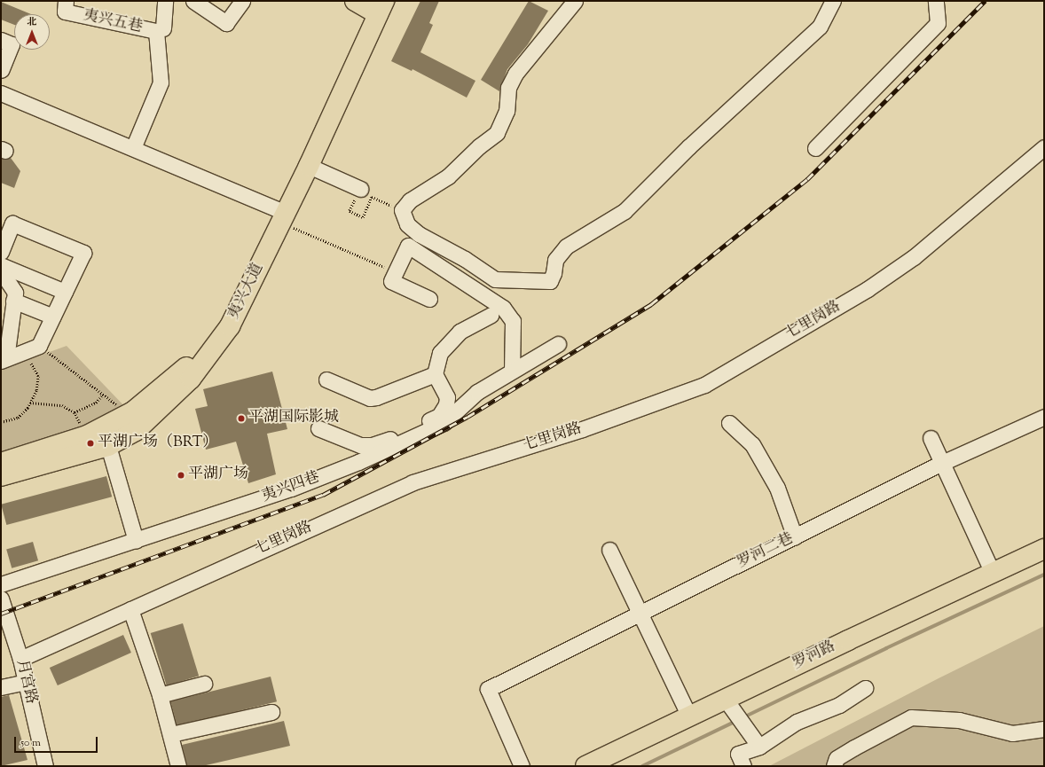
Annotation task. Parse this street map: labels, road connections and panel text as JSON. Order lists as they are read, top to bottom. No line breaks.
{"streets":{"main road":["夷兴大道","罗河路"],"street":["夷兴五巷","七里岗路","夷兴四巷","罗河二巷","月宫路"]},"crossings":[["七里岗路","月宫路"]],"places":["平湖国际影城","平湖广场（BRT）","平湖广场"],"scale_bar":"50 m","north":"top"}
